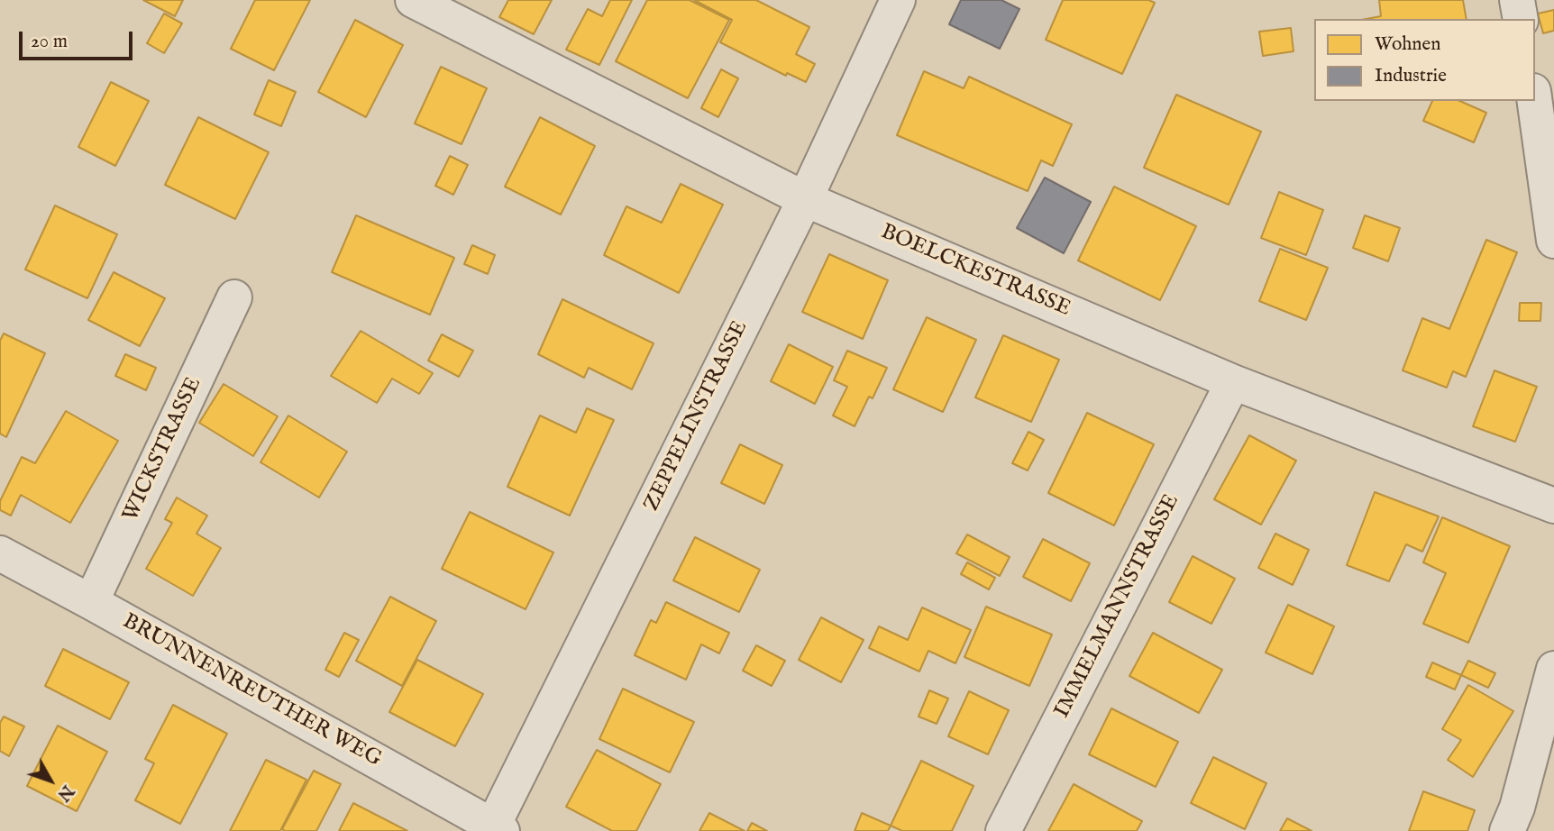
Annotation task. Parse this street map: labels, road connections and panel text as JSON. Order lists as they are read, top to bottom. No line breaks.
{"streets":{"street":["BOELCKESTRASSE","ZEPPELINSTRASSE","WICKSTRASSE","IMMELMANNSTRASSE","BRUNNENREUTHER WEG"]},"crossings":[["BOELCKESTRASSE","ZEPPELINSTRASSE"],["BOELCKESTRASSE","IMMELMANNSTRASSE"],["ZEPPELINSTRASSE","BRUNNENREUTHER WEG"],["WICKSTRASSE","BRUNNENREUTHER WEG"]],"legend":["Wohnen","Industrie"],"scale_bar":"20 m","north":"bottom right"}
